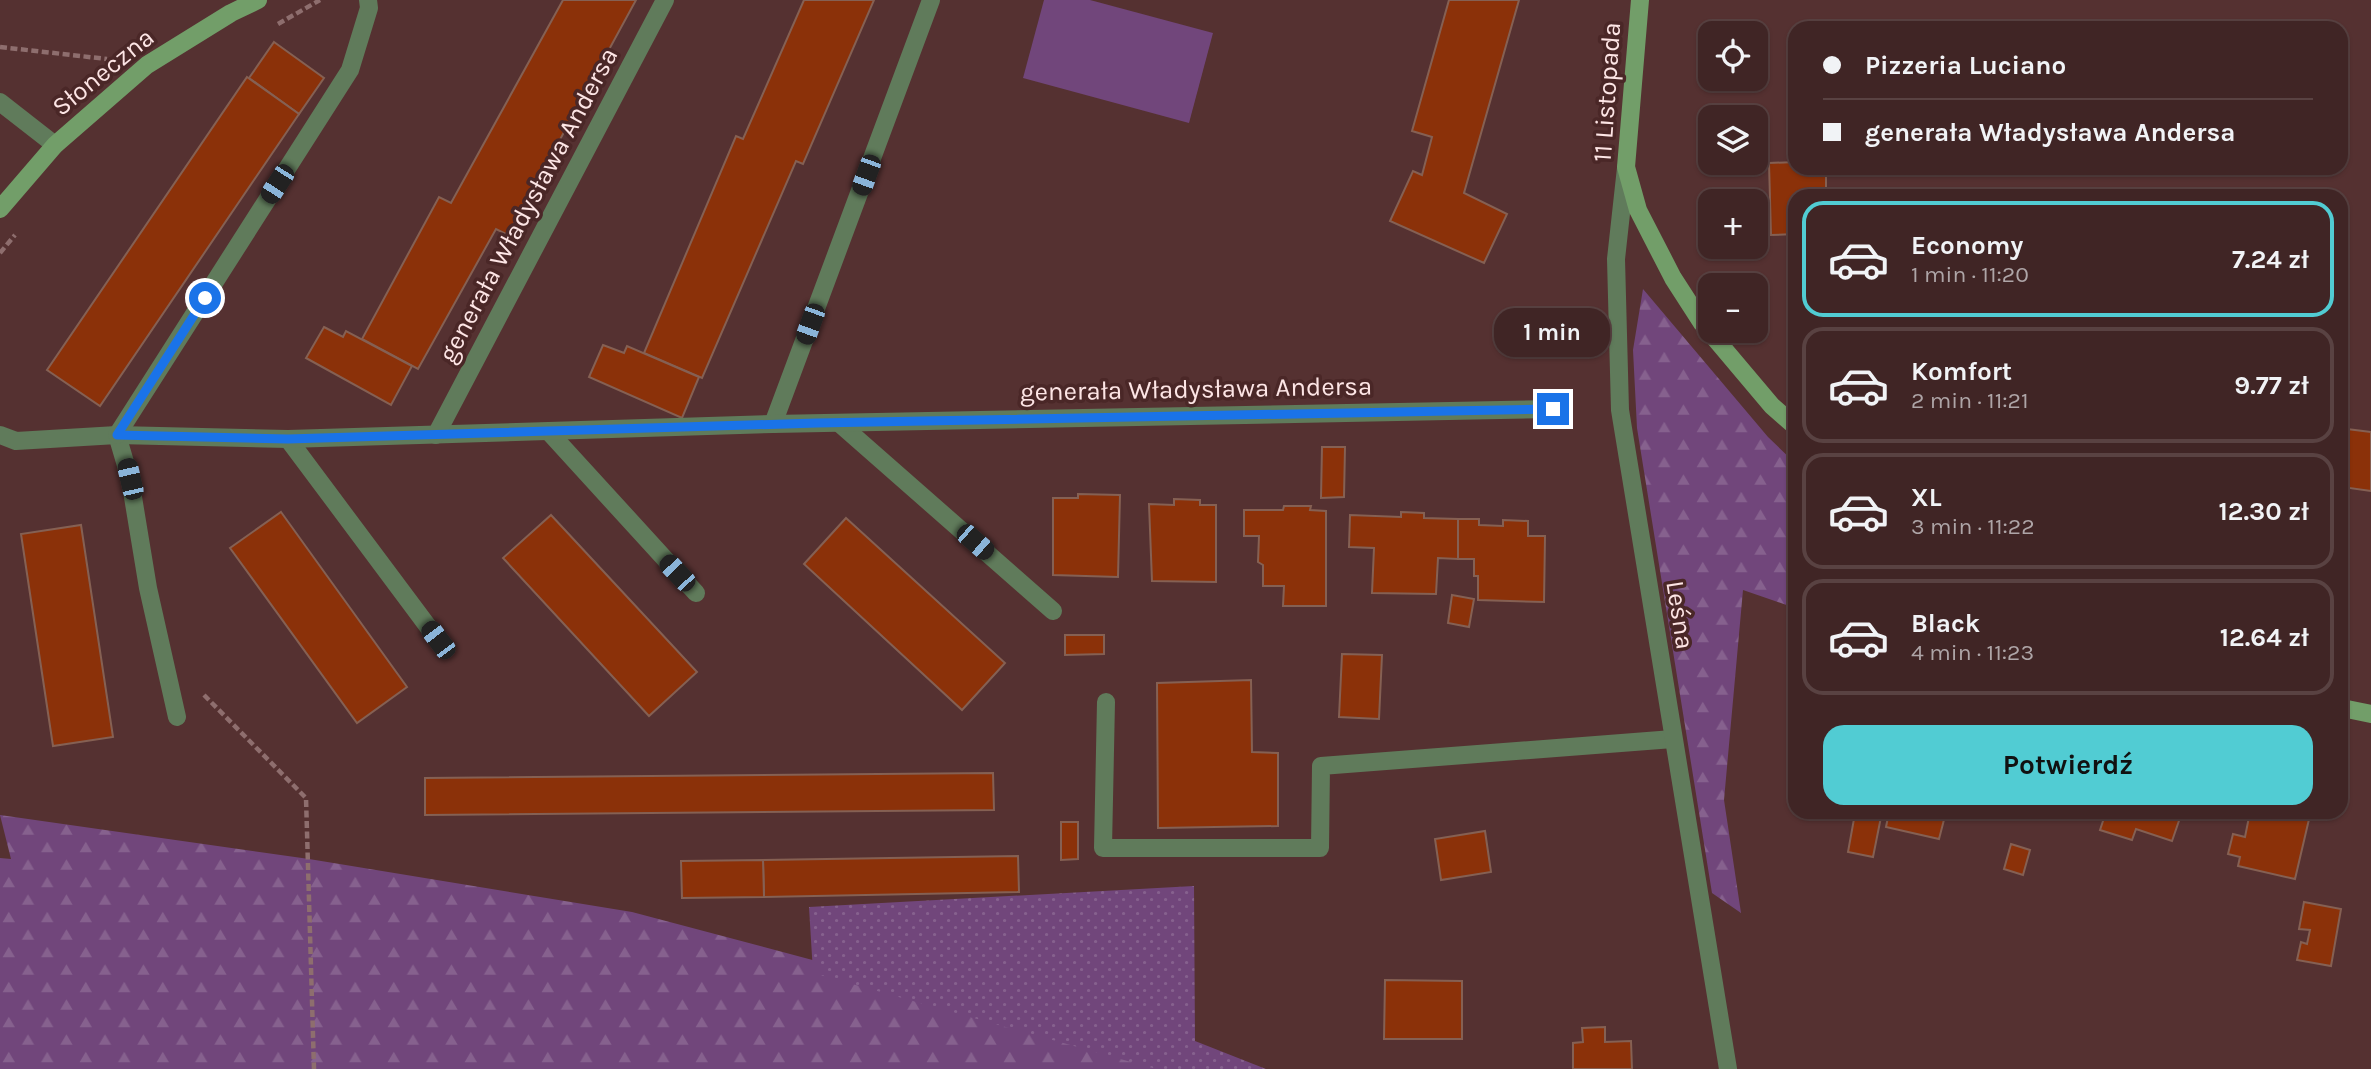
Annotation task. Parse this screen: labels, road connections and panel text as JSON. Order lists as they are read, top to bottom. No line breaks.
{"streets":{"main road":["Słoneczna","11 Listopada"],"street":["generała Władysława Andersa","Leśna"]},"crossings":[["11 Listopada","Leśna"]],"page":{"map_buttons":["+","−"],"banner":["Pizzeria Luciano","generała Władysława Andersa"],"list":[{"name":"Economy","note":"1 min · 11:20","value":"7.24 zł"},{"name":"Komfort","note":"2 min · 11:21","value":"9.77 zł"},{"name":"XL","note":"3 min · 11:22","value":"12.30 zł"},{"name":"Black","note":"4 min · 11:23","value":"12.64 zł"}],"bubble":"1 min","buttons":"Potwierdź"}}
